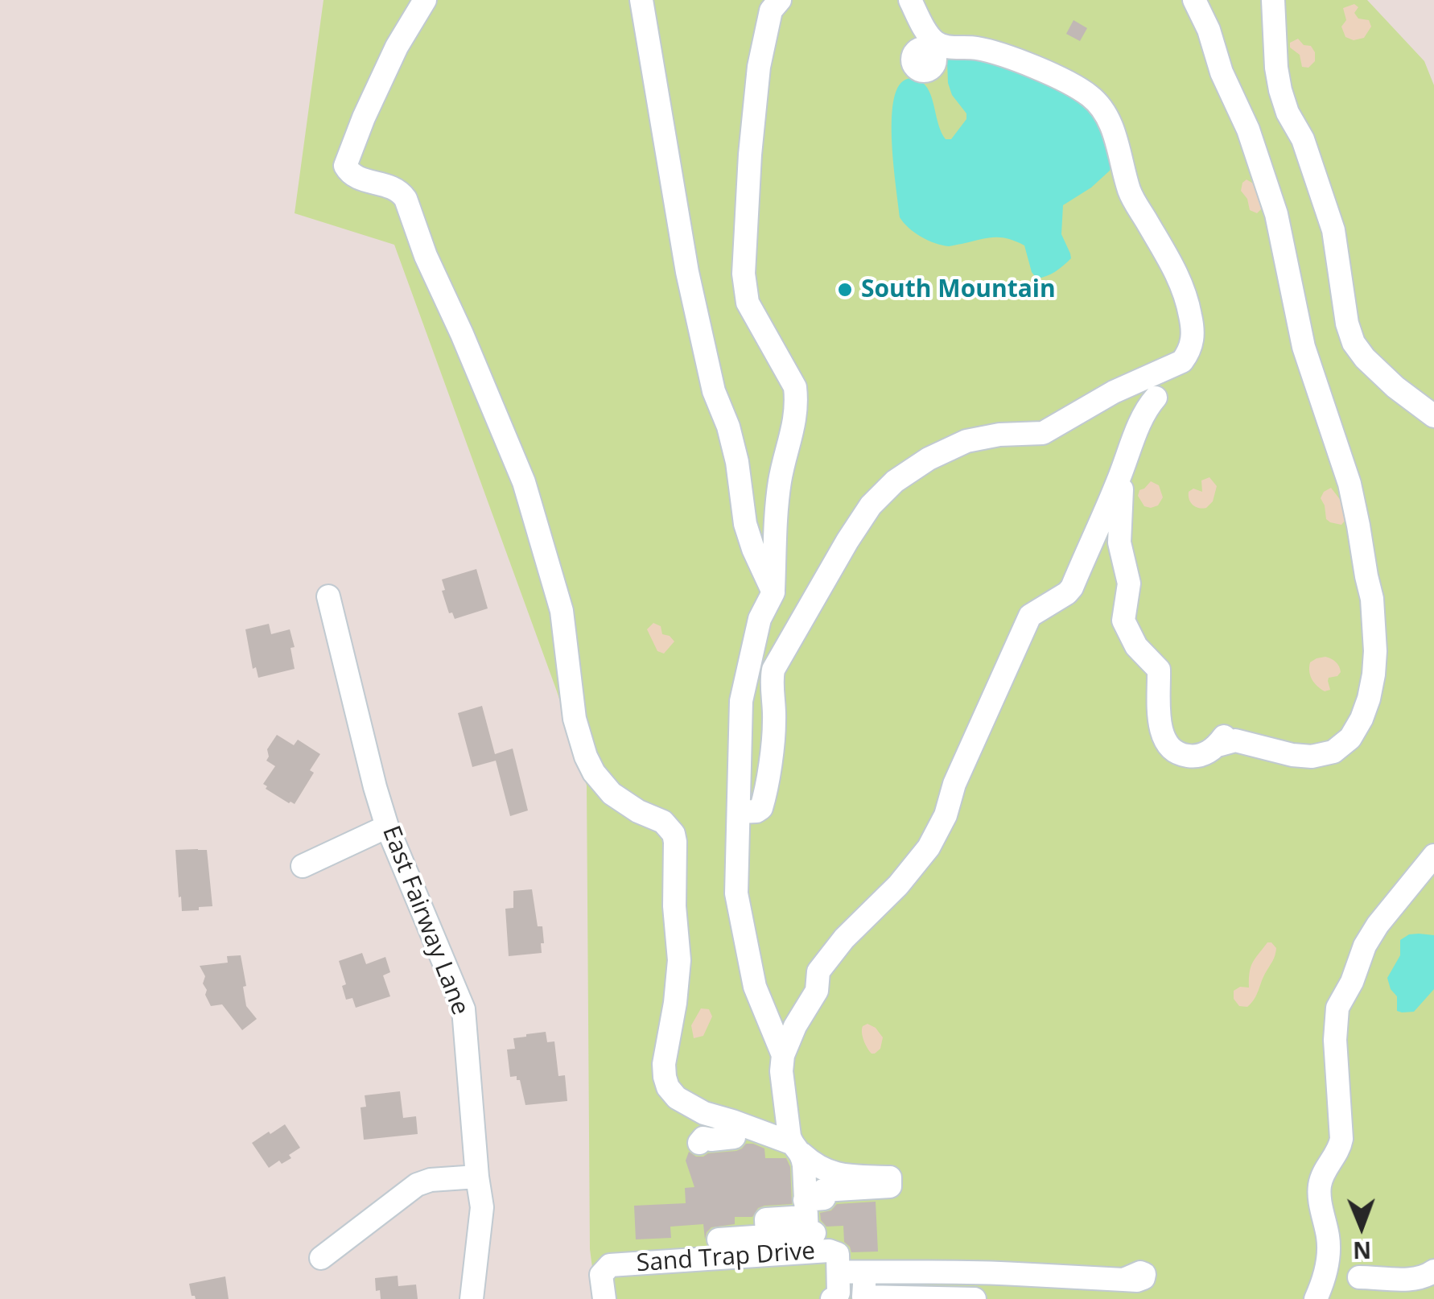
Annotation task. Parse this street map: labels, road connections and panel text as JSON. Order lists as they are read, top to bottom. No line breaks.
{"streets":{"street":["East Fairway Lane","Sand Trap Drive"]},"places":["South Mountain"],"north":"bottom"}
